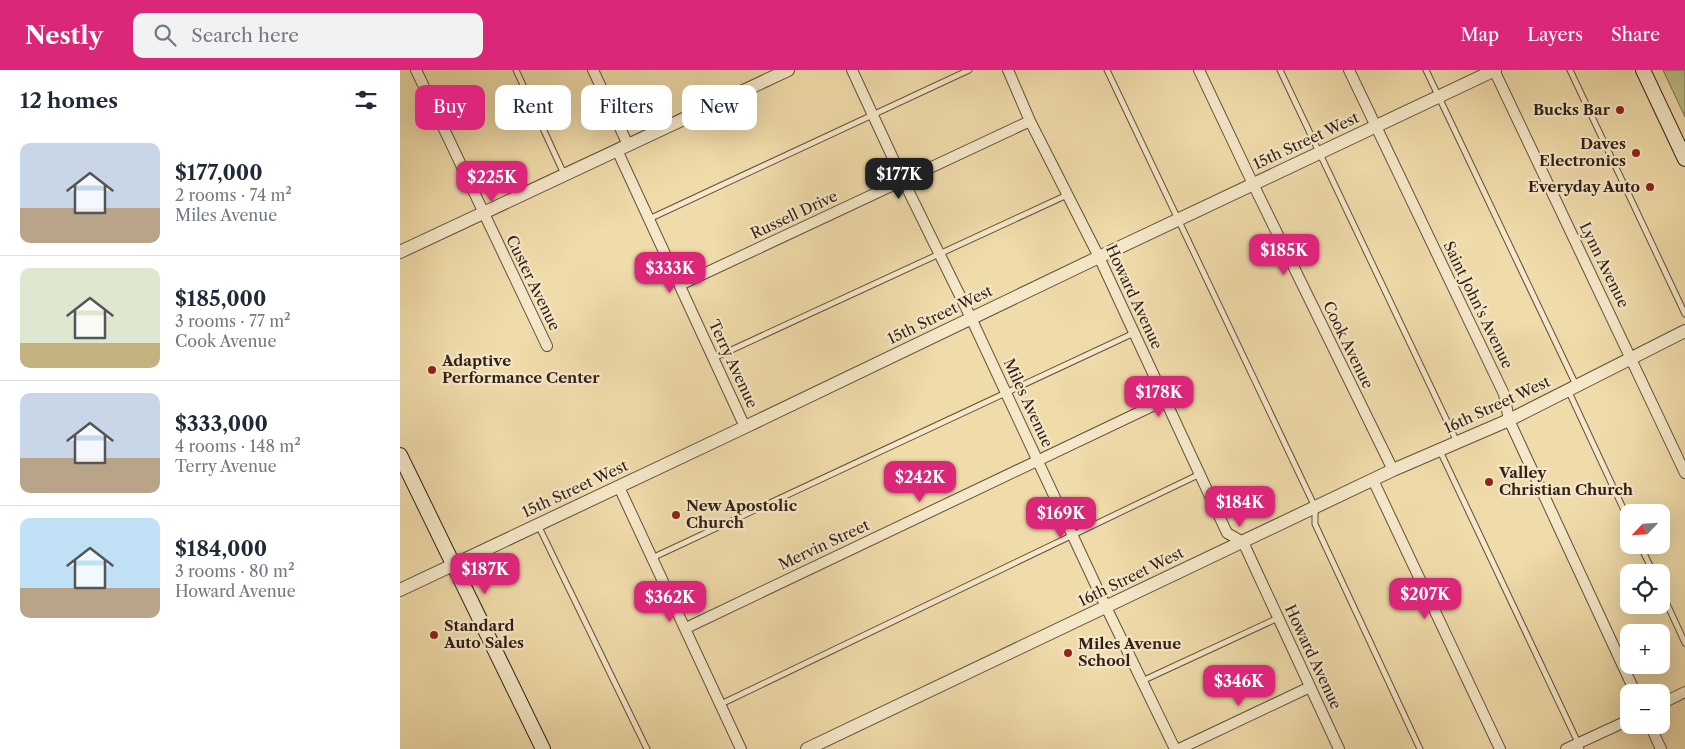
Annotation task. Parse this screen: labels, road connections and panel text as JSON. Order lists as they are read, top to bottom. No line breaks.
{"streets":{"street":["15th Street West","Russell Drive","Lynn Avenue","Custer Avenue","Howard Avenue","Saint John's Avenue","Cook Avenue","Terry Avenue","Miles Avenue","16th Street West","Mervin Street"]},"crossings":[["15th Street West","Lynn Avenue"],["15th Street West","Howard Avenue"],["15th Street West","Saint John's Avenue"],["15th Street West","Cook Avenue"],["15th Street West","Terry Avenue"],["15th Street West","Miles Avenue"],["Russell Drive","Howard Avenue"],["Russell Drive","Terry Avenue"],["Russell Drive","Miles Avenue"],["Lynn Avenue","16th Street West"],["Howard Avenue","16th Street West"],["Howard Avenue","Mervin Street"],["Saint John's Avenue","16th Street West"],["Cook Avenue","16th Street West"],["Miles Avenue","16th Street West"],["Miles Avenue","Mervin Street"]],"places":["Bucks Bar","Daves Electronics","Everyday Auto","Adaptive Performance Center","Valley Christian Church","New Apostolic Church","Standard Auto Sales","Miles Avenue School"],"north":"bottom left","page":{"header":"Nestly","search":"Search here","nav":["Map","Layers","Share"],"heading":"12 homes","chip":["Buy","Rent","Filters","New"],"list":[{"name":"$177,000","note":"2 rooms · 74 m² · Miles Avenue"},{"name":"$185,000","note":"3 rooms · 77 m² · Cook Avenue"},{"name":"$333,000","note":"4 rooms · 148 m² · Terry Avenue"},{"name":"$184,000","note":"3 rooms · 80 m² · Howard Avenue"}],"price":["$177K","$225K","$185K","$333K","$178K","$242K","$184K","$169K","$187K","$207K","$362K","$346K"],"map_buttons":["+","−"]}}
